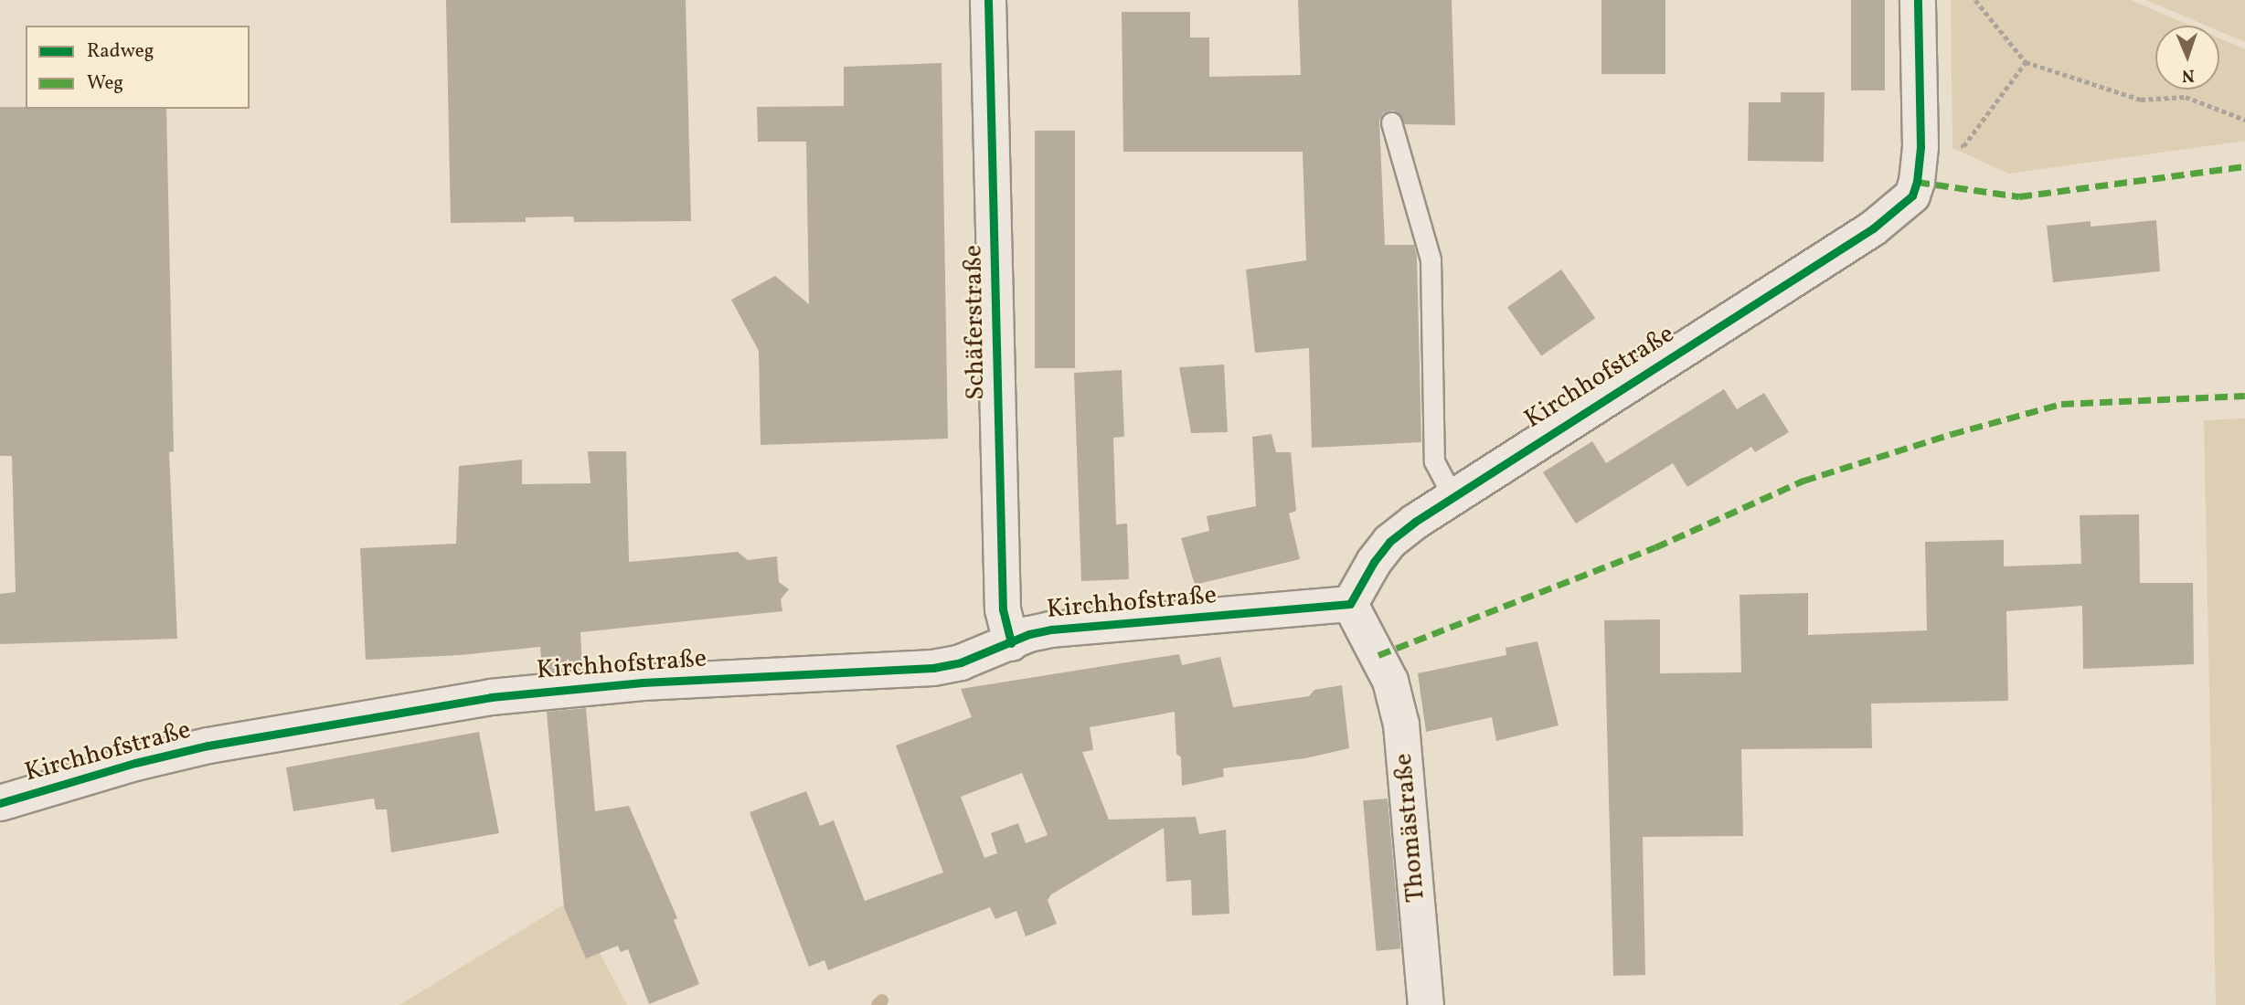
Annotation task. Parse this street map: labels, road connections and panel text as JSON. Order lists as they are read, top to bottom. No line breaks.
{"streets":{"street":["Schäferstraße","Kirchhofstraße","Thomästraße"]},"crossings":[["Schäferstraße","Kirchhofstraße"],["Kirchhofstraße","Thomästraße"]],"legend":["Radweg","Weg"],"north":"bottom"}
